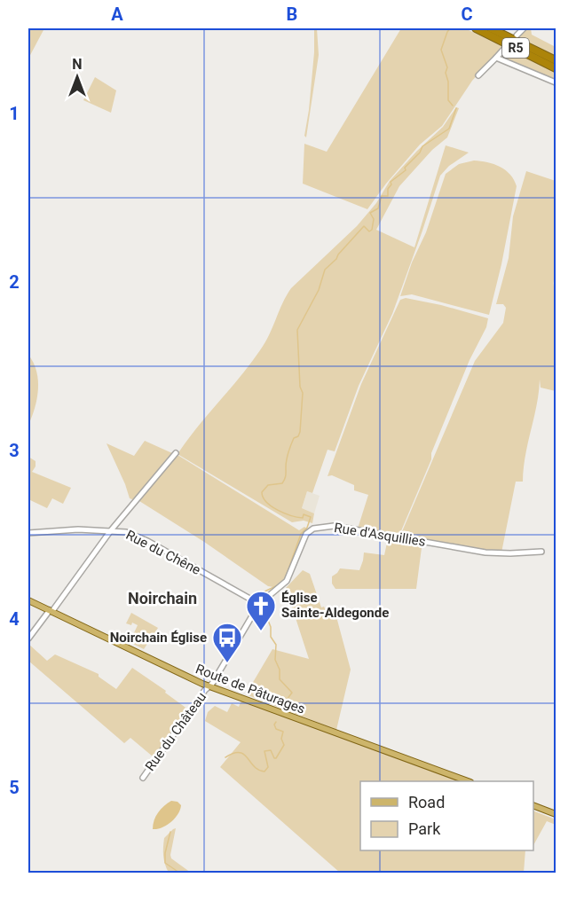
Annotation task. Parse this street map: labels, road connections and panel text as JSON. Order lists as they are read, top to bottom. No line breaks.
{"streets":{"highway":["R5"],"main road":["Route de Pâturages"],"street":["Rue d'Asquillies","Rue du Chêne","Rue du Château"]},"crossings":[["Rue d'Asquillies","Rue du Chêne"],["Rue d'Asquillies","Rue du Château"],["Rue du Chêne","Rue du Château"],["Route de Pâturages","Rue du Château"]],"districts":["Noirchain"],"places":{"church":["Église Sainte-Aldegonde"],"bus stop":["Noirchain Église"]},"legend":["Road","Park"],"north":"top","grid":{"columns":["A","B","C"],"rows":["1","2","3","4","5"]}}
